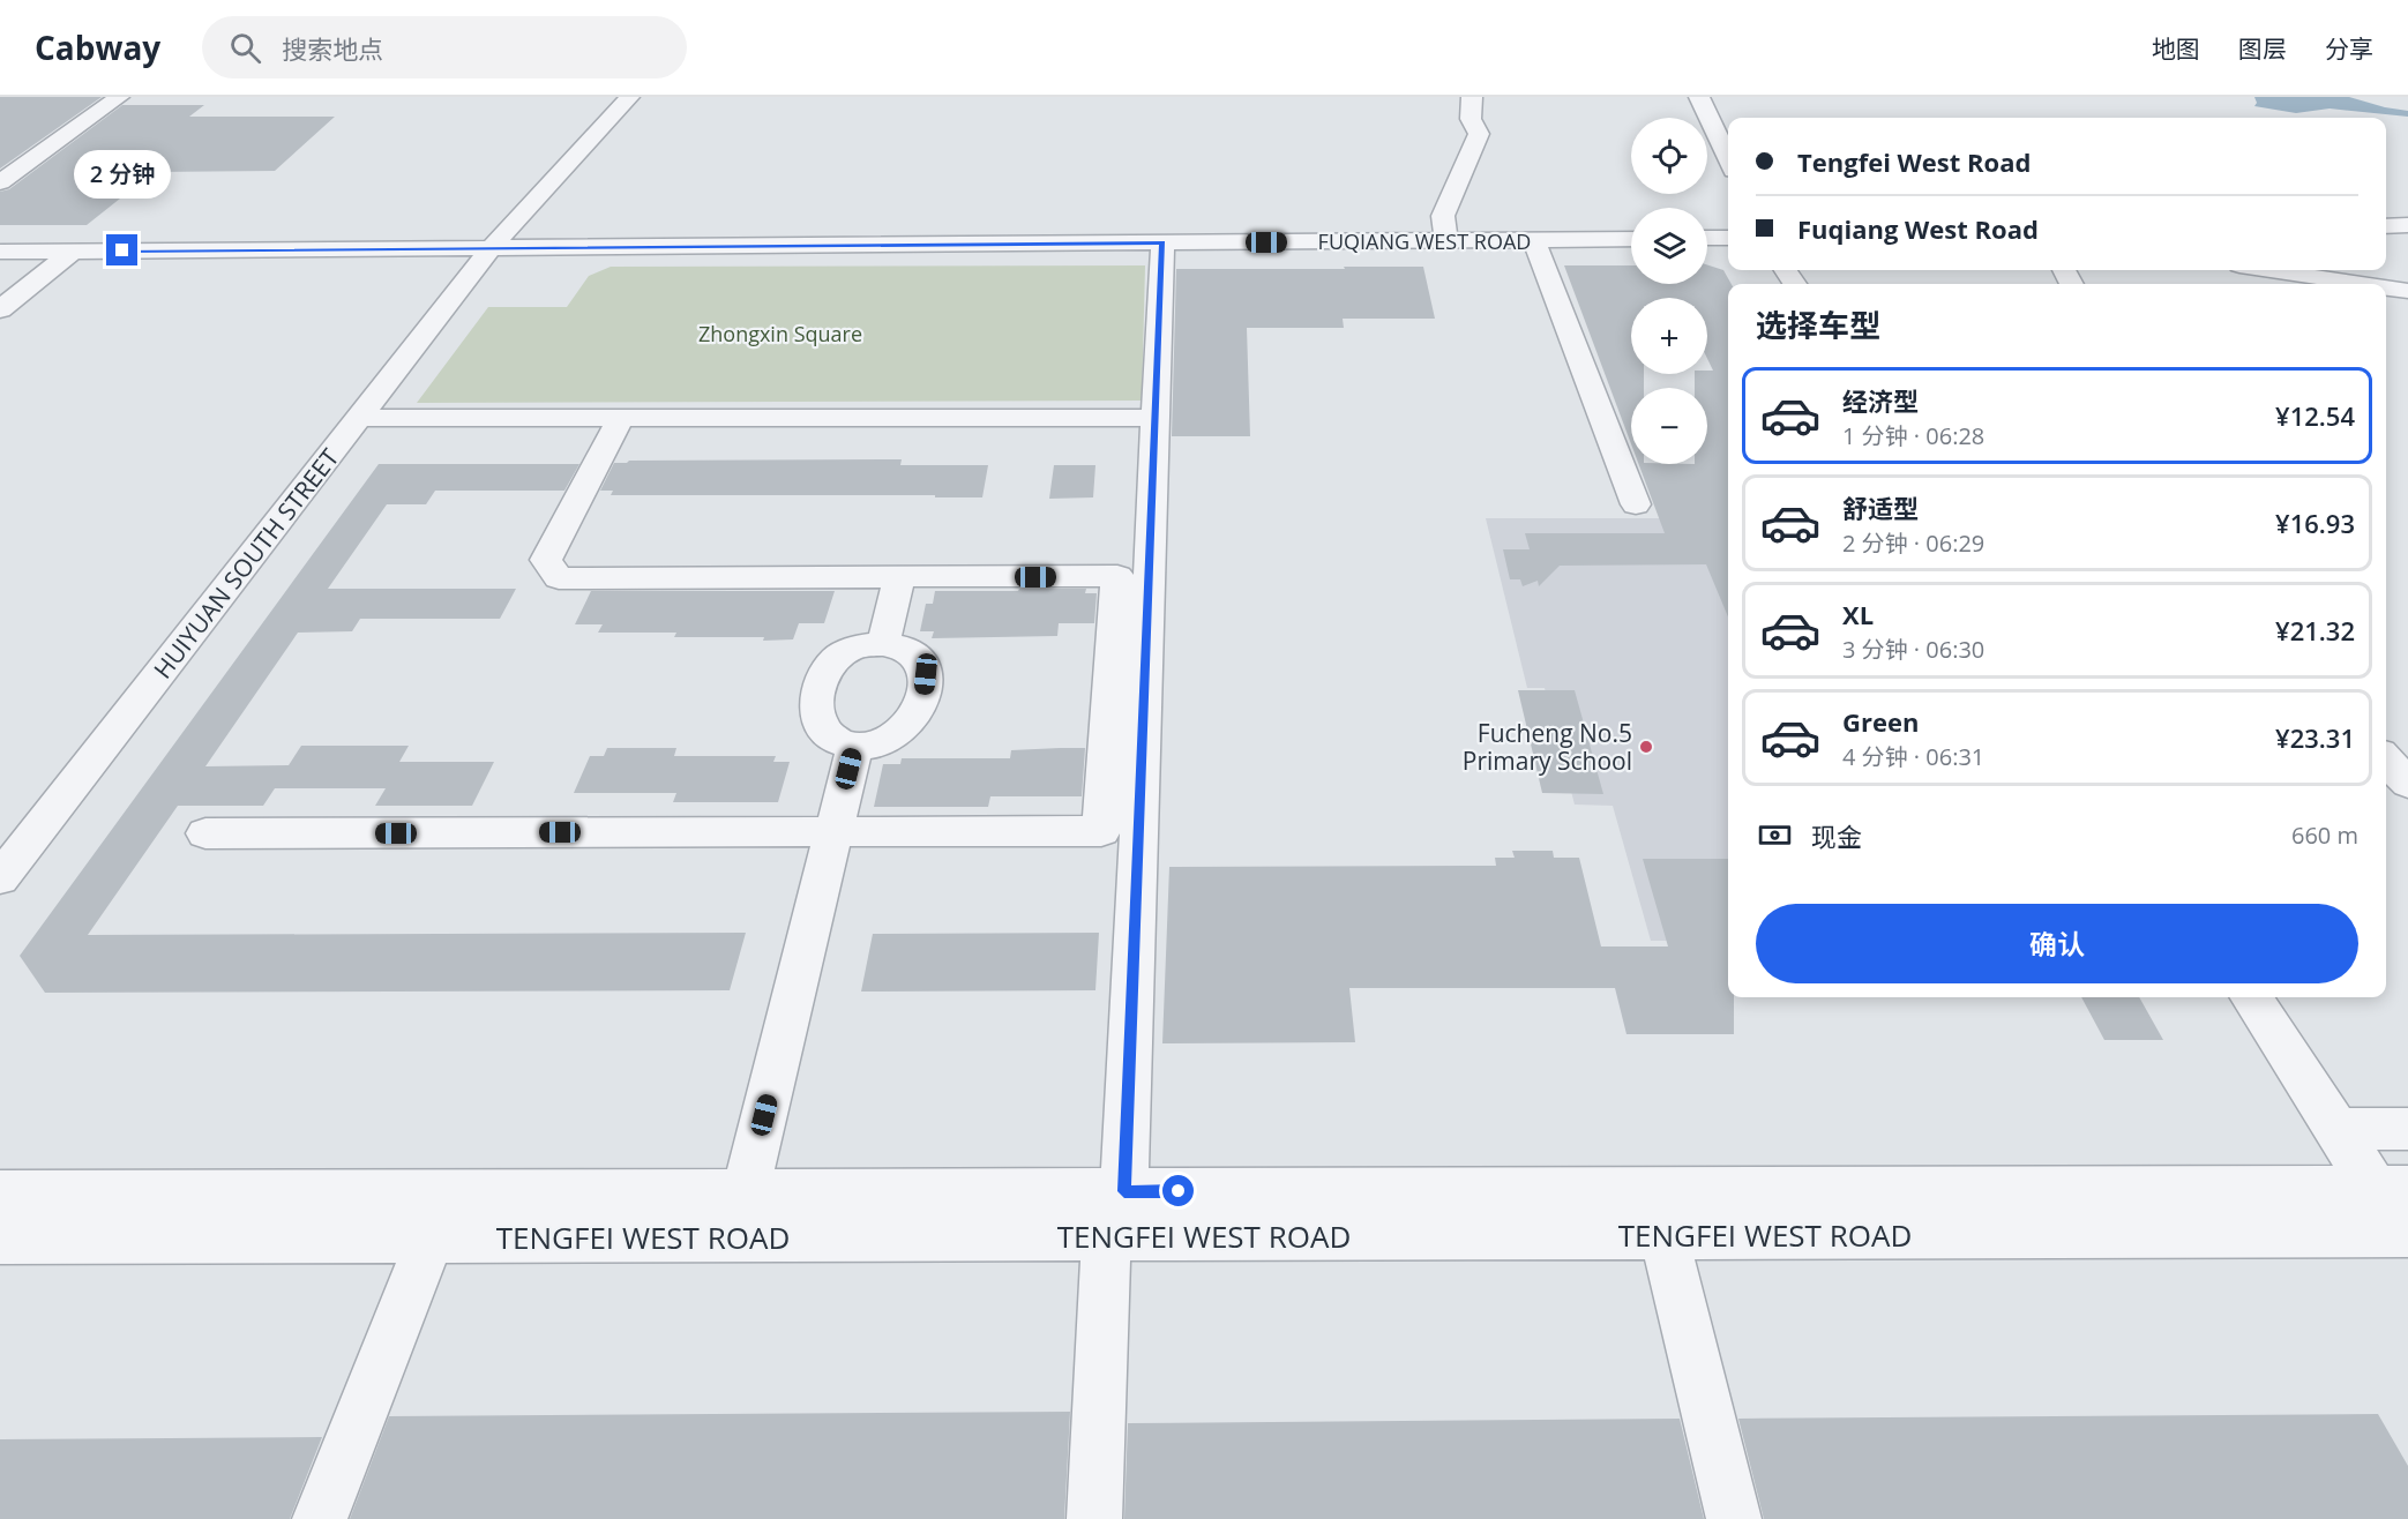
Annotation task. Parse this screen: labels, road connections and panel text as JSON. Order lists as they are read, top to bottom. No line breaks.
{"streets":{"street":["FUQIANG WEST ROAD","HUIYUAN SOUTH STREET","TENGFEI WEST ROAD"]},"crossings":[["FUQIANG WEST ROAD","HUIYUAN SOUTH STREET"]],"parks":["Zhongxin Square"],"places":["Fucheng No.5 Primary School"],"page":{"header":"Cabway","search":"搜索地点","nav":["地图","图层","分享"],"map_buttons":["+","−"],"banner":["Tengfei West Road","Fuqiang West Road"],"bubble":"2 分钟","heading":"选择车型","list":[{"name":"经济型","note":"1 分钟 · 06:28","value":"¥12.54"},{"name":"舒适型","note":"2 分钟 · 06:29","value":"¥16.93"},{"name":"XL","note":"3 分钟 · 06:30","value":"¥21.32"},{"name":"Green","note":"4 分钟 · 06:31","value":"¥23.31"}],"pay":["现金","660 m"],"buttons":"确认"}}
